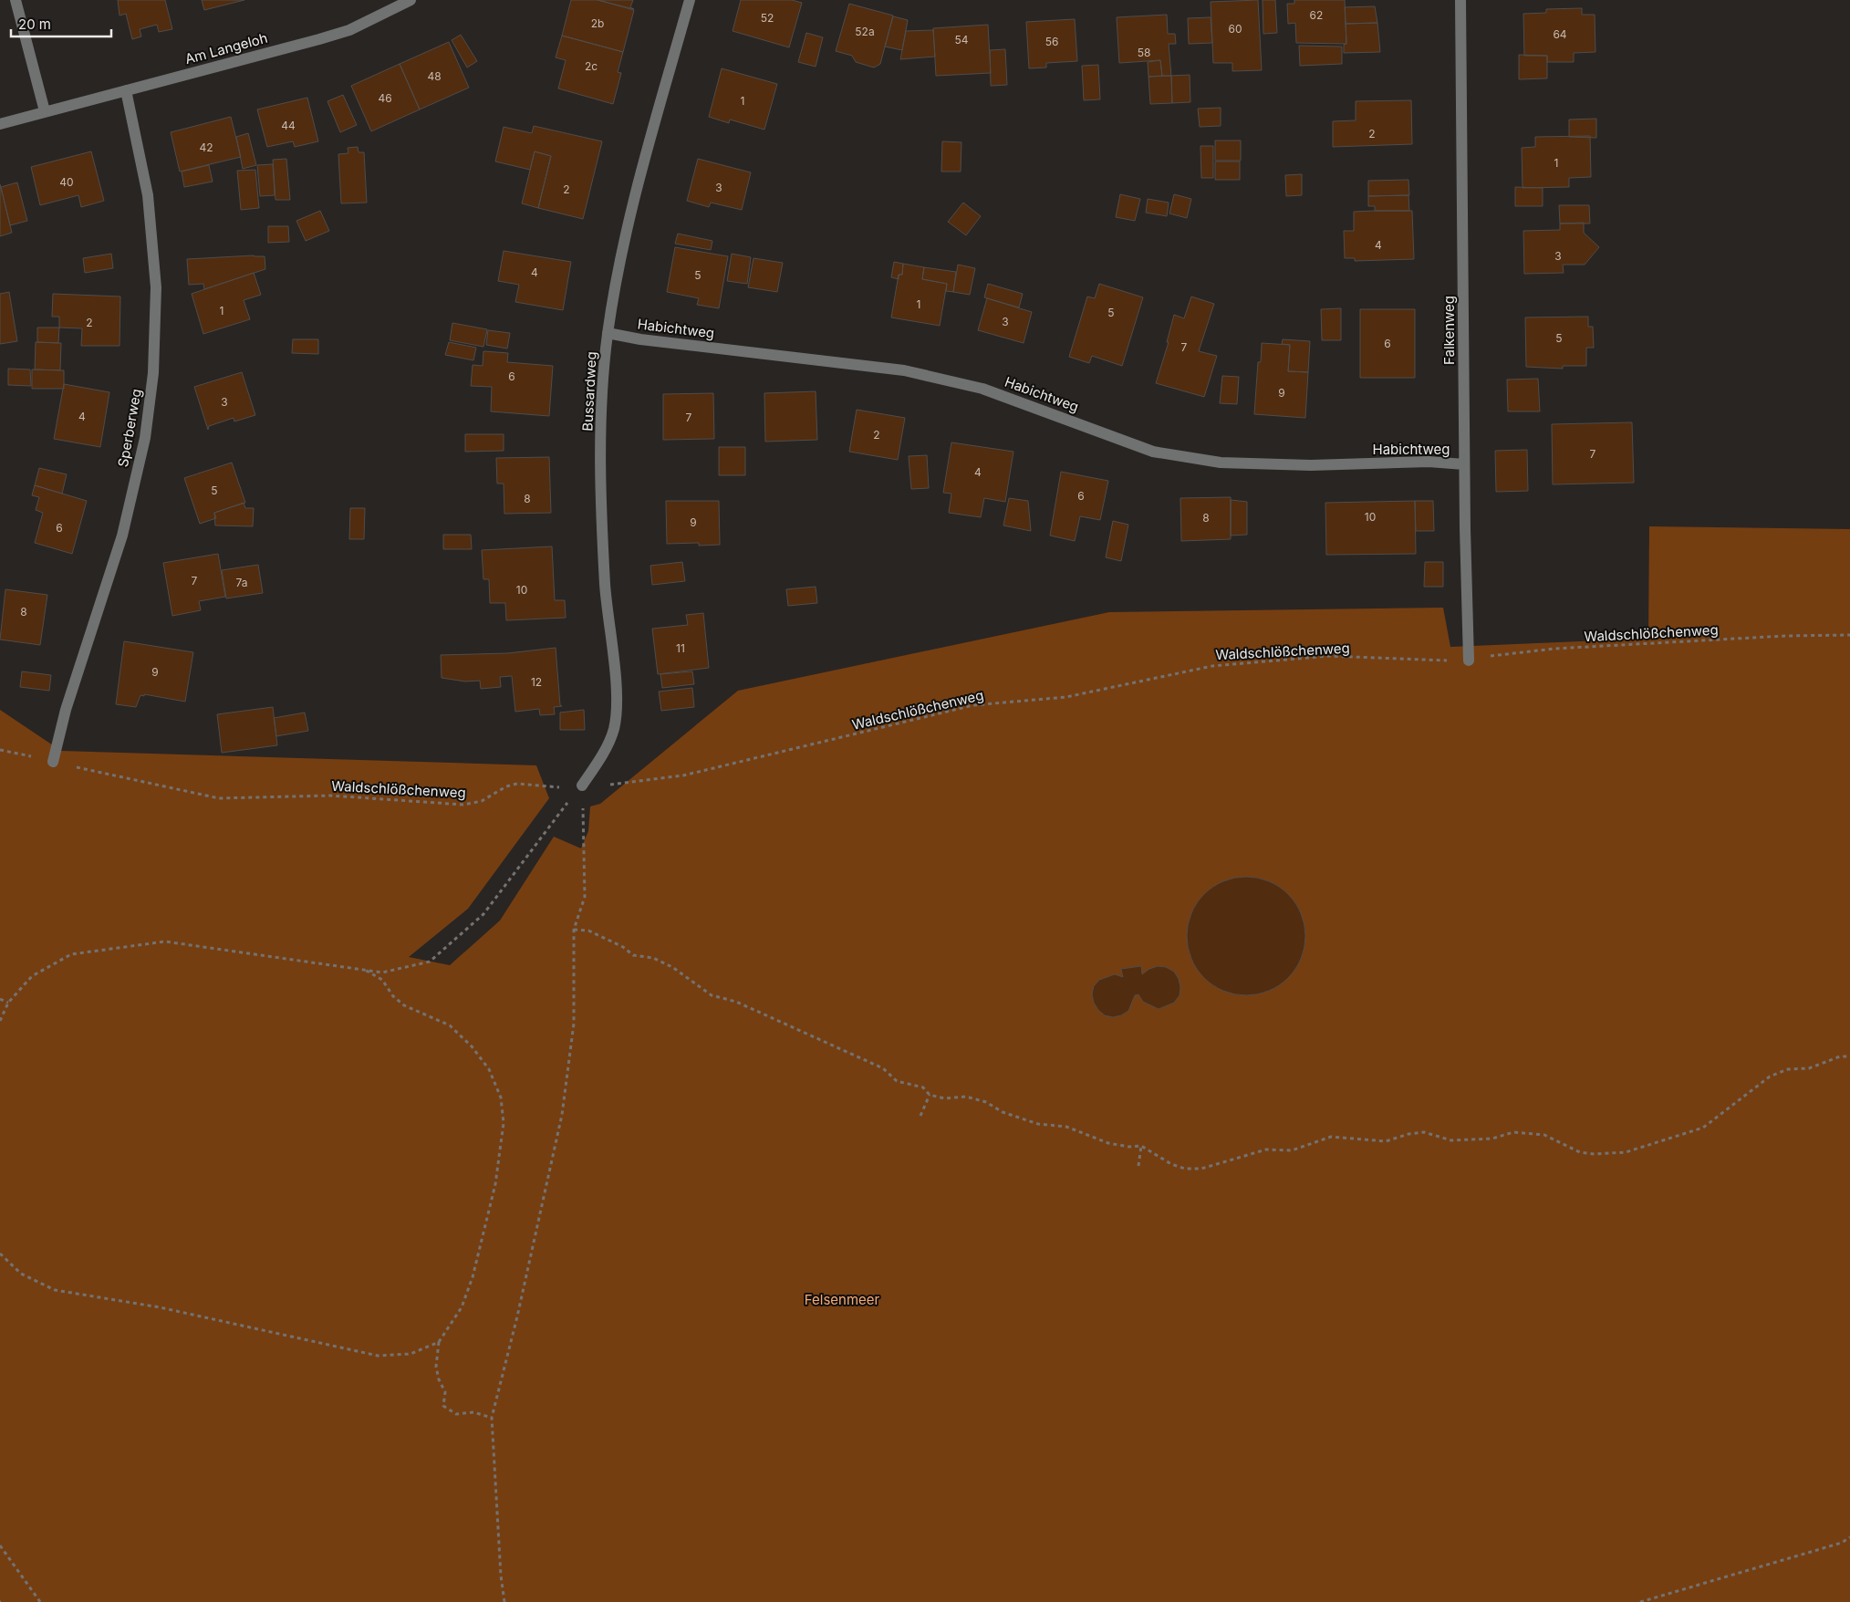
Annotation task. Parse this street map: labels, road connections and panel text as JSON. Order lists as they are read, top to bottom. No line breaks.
{"streets":{"street":["Am Langeloh","Habichtweg","Falkenweg","Bussardweg","Sperberweg"],"path":["Waldschlößchenweg"]},"crossings":[["Am Langeloh","Sperberweg"],["Habichtweg","Falkenweg"],["Habichtweg","Bussardweg"],["Falkenweg","Waldschlößchenweg"],["Bussardweg","Waldschlößchenweg"],["Sperberweg","Waldschlößchenweg"]],"parks":["Felsenmeer"],"house_numbers":["62","52","2b","60","52a","64","54","56","58","2c","48","46","1","44","2","42","1","40","3","2","4","3","4","5","1","1","5","3","2","5","6","7","6","9","3","4","7","2","7","4","5","6","8","10","8","9","6","7","7a","10","8","11","9","12"],"scale_bar":"20 m"}
